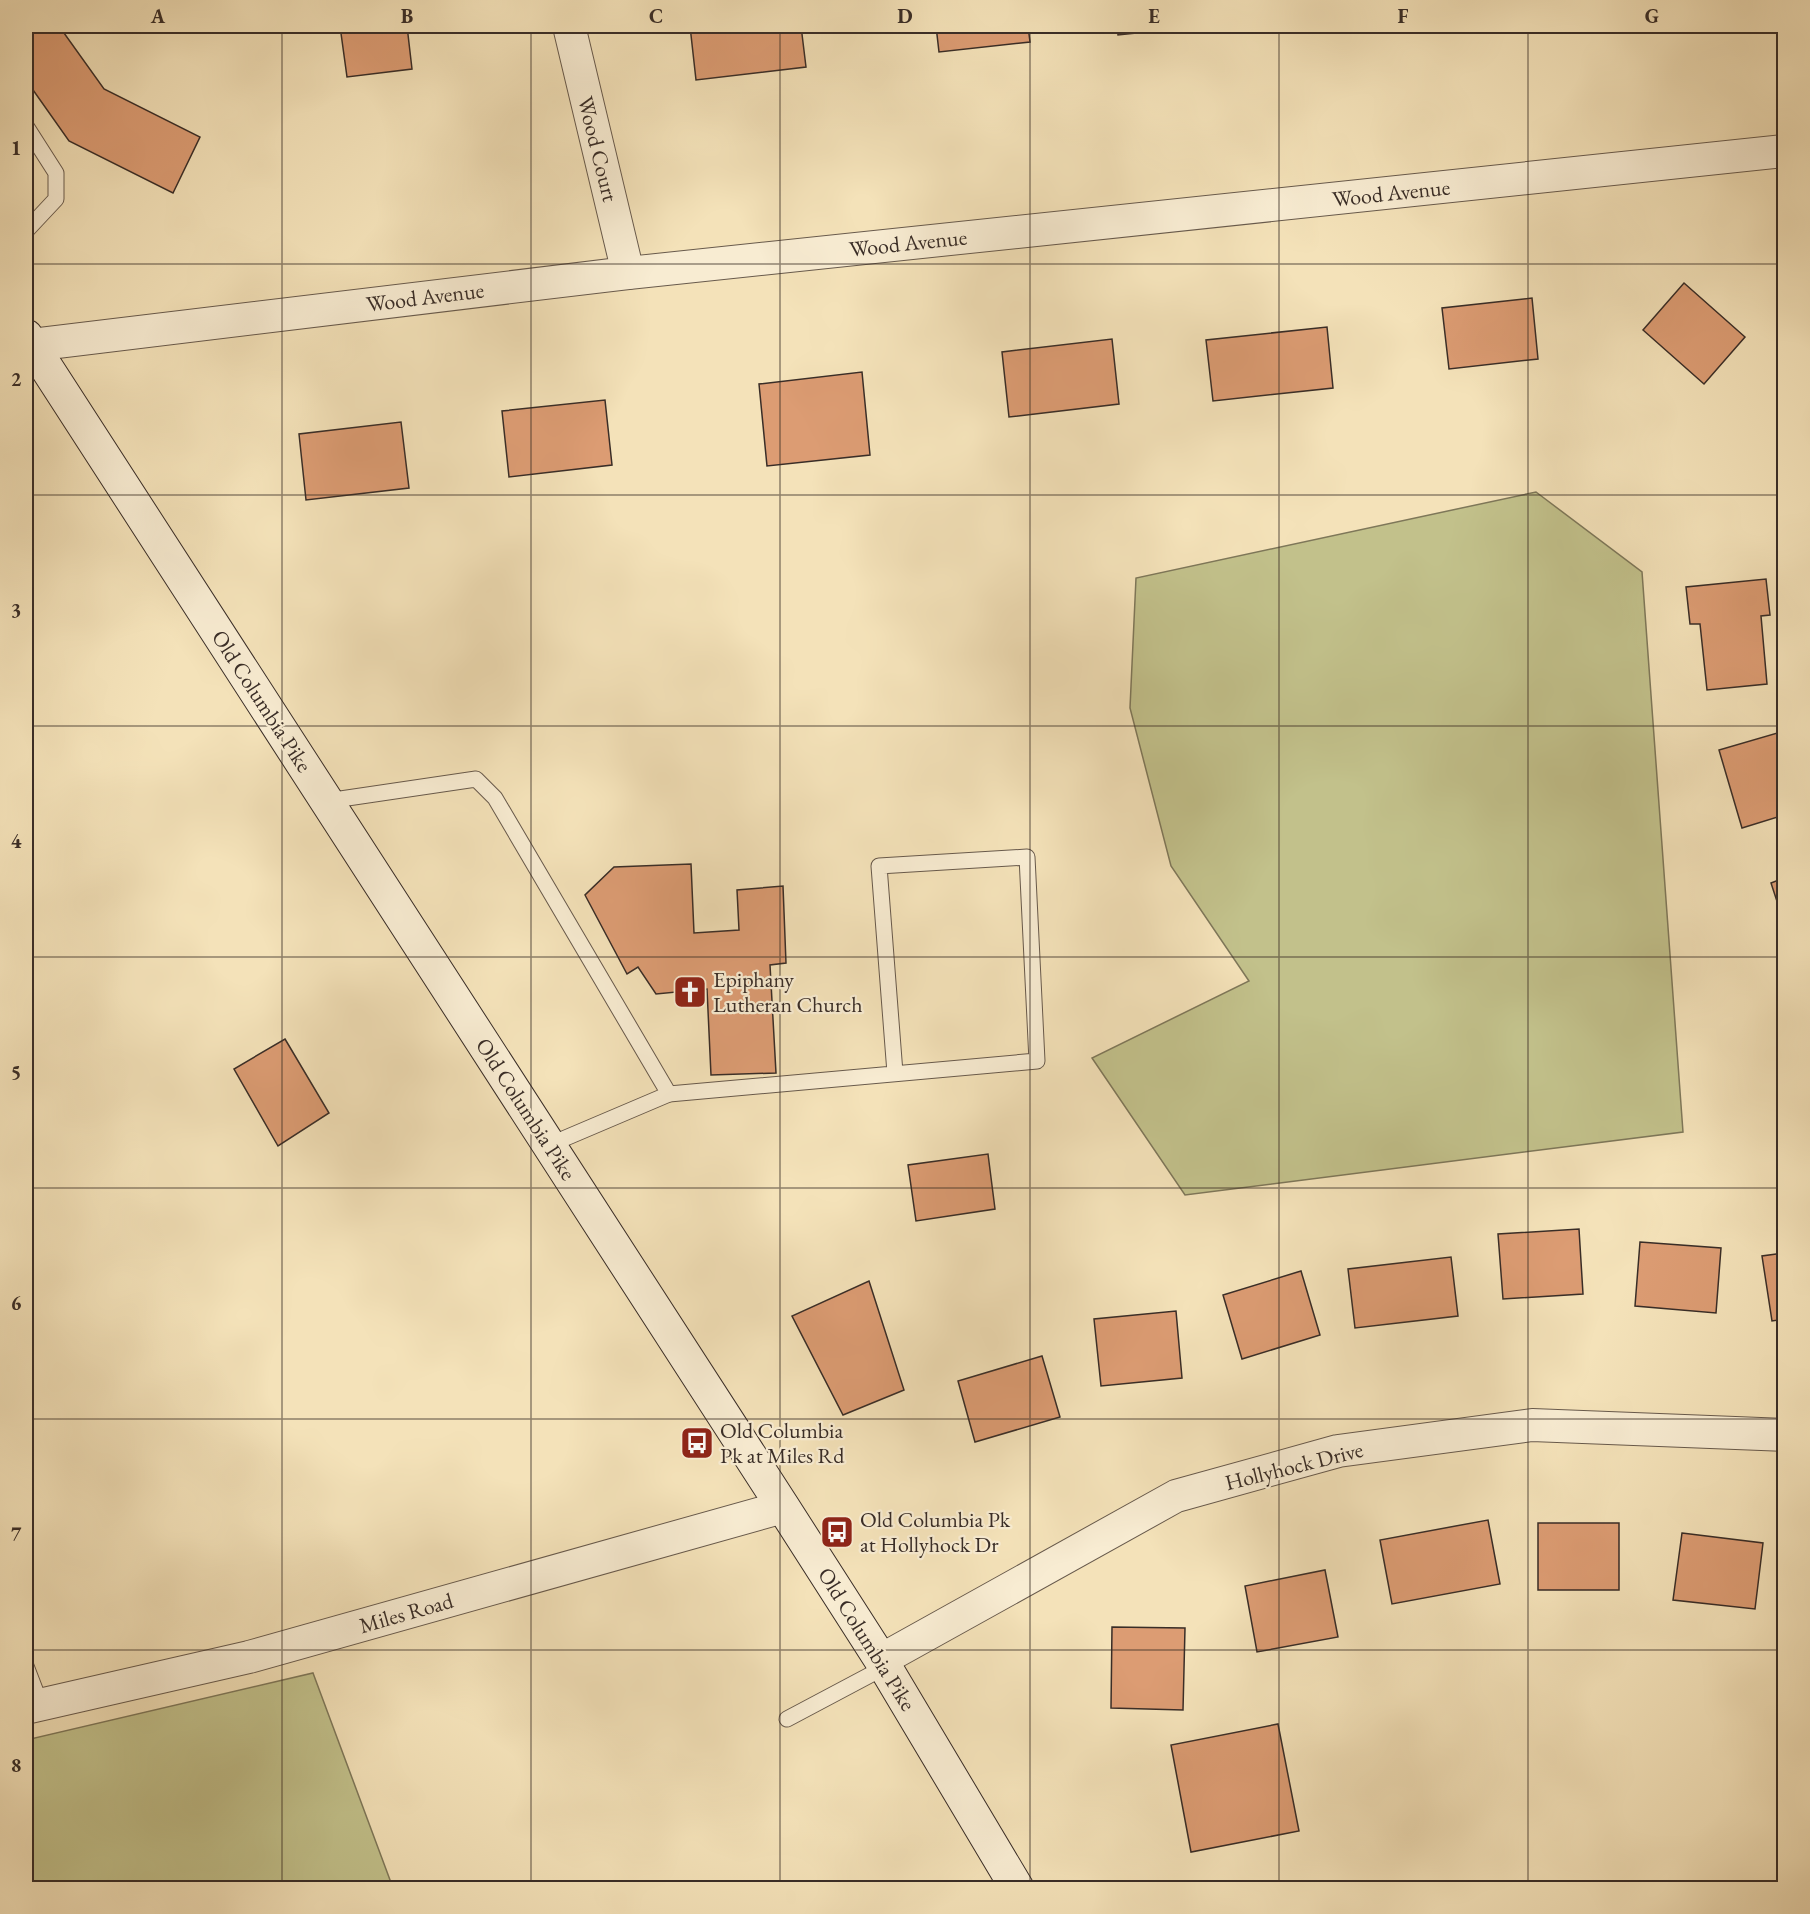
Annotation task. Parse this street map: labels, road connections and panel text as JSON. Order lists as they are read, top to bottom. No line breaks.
{"streets":{"main road":["Old Columbia Pike"],"street":["Wood Court","Wood Avenue","Hollyhock Drive","Miles Road"]},"crossings":[["Wood Court","Wood Avenue"],["Wood Avenue","Old Columbia Pike"],["Old Columbia Pike","Hollyhock Drive"],["Old Columbia Pike","Miles Road"]],"places":{"church":["Epiphany Lutheran Church"],"bus stop":["Old Columbia Pk at Miles Rd","Old Columbia Pk at Hollyhock Dr"]},"grid":{"columns":["A","B","C","D","E","F","G"],"rows":["1","2","3","4","5","6","7","8"]}}
